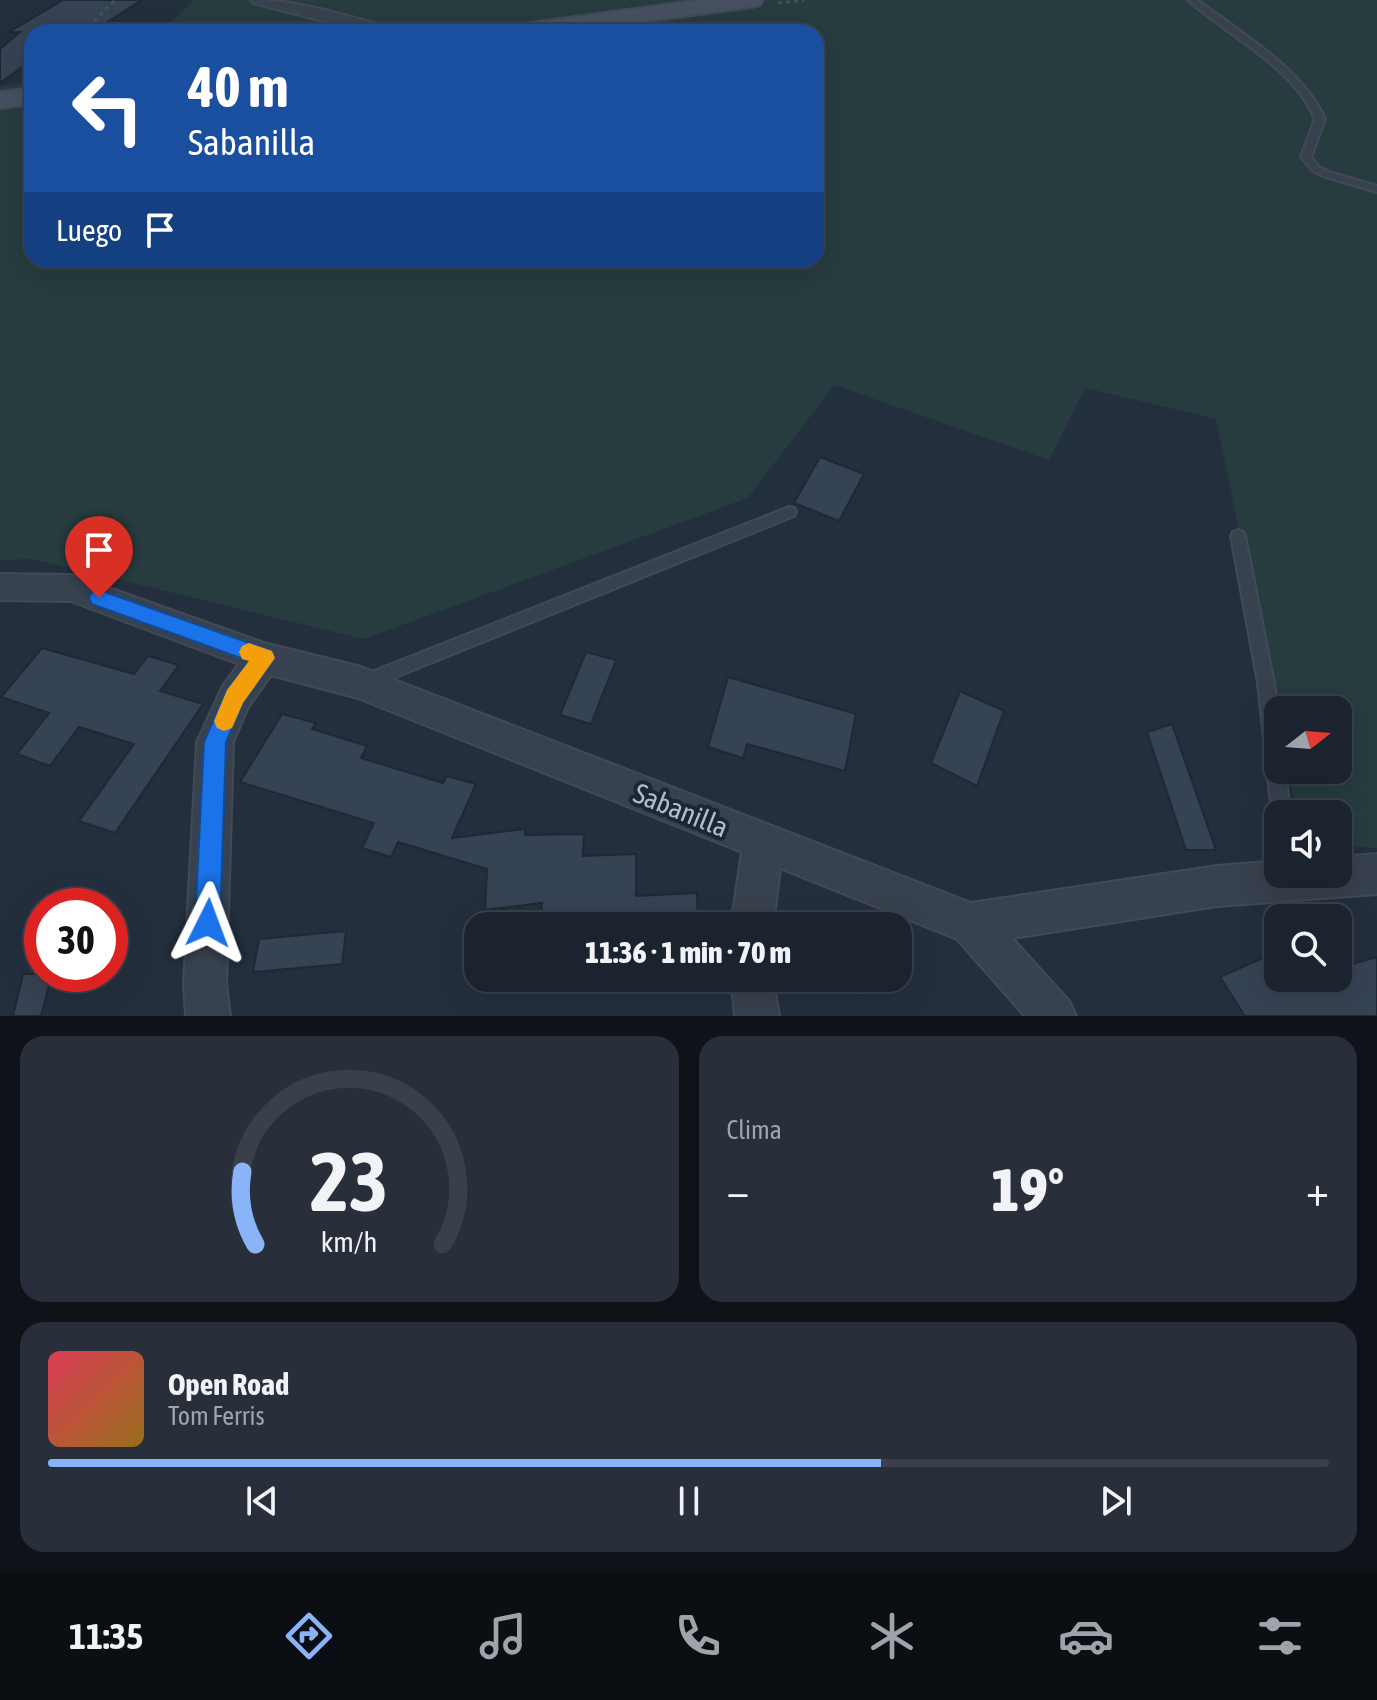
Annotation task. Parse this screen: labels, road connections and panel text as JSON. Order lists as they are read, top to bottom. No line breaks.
{"streets":{"street":["Sabanilla"]},"north":"right","page":{"turn":["40 m","Sabanilla"],"then":"Luego","limit":"30","trip":"11:36 · 1 min · 70 m","tile":"Clima","heat":["−","19°","+"],"song":["Open Road","Tom Ferris"],"tabs":"11:35","gauge":["23","km/h"]}}
